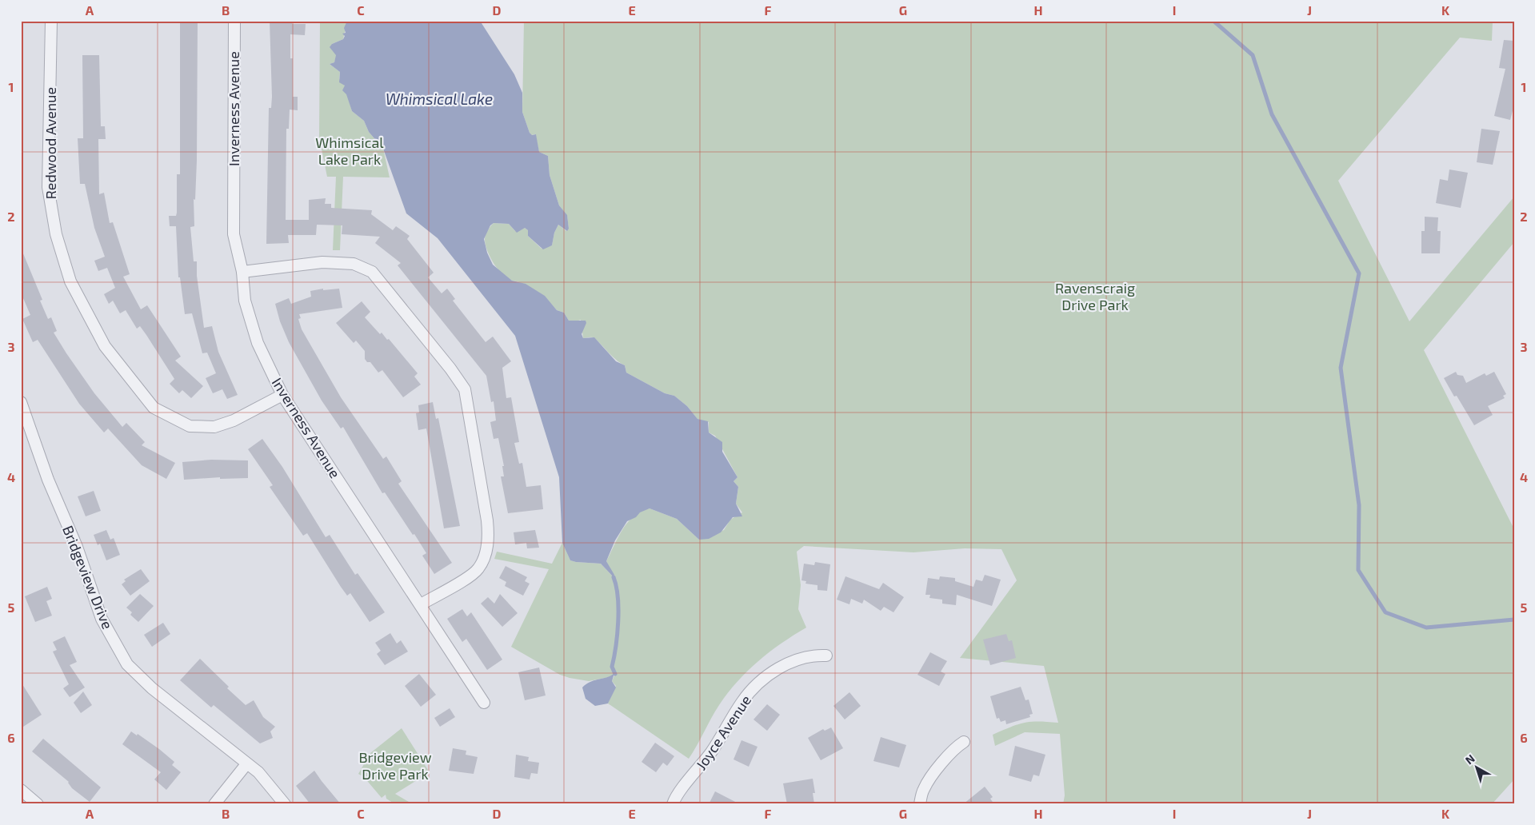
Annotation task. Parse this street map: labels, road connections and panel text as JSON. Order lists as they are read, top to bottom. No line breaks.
{"streets":{"street":["Inverness Avenue","Redwood Avenue","Bridgeview Drive","Joyce Avenue"]},"crossings":[["Inverness Avenue","Redwood Avenue"]],"water":["Whimsical Lake"],"parks":["Whimsical Lake Park","Ravenscraig Drive Park","Bridgeview Drive Park"],"north":"top left","grid":{"columns":["A","B","C","D","E","F","G","H","I","J","K"],"rows":["1","2","3","4","5","6"]}}
